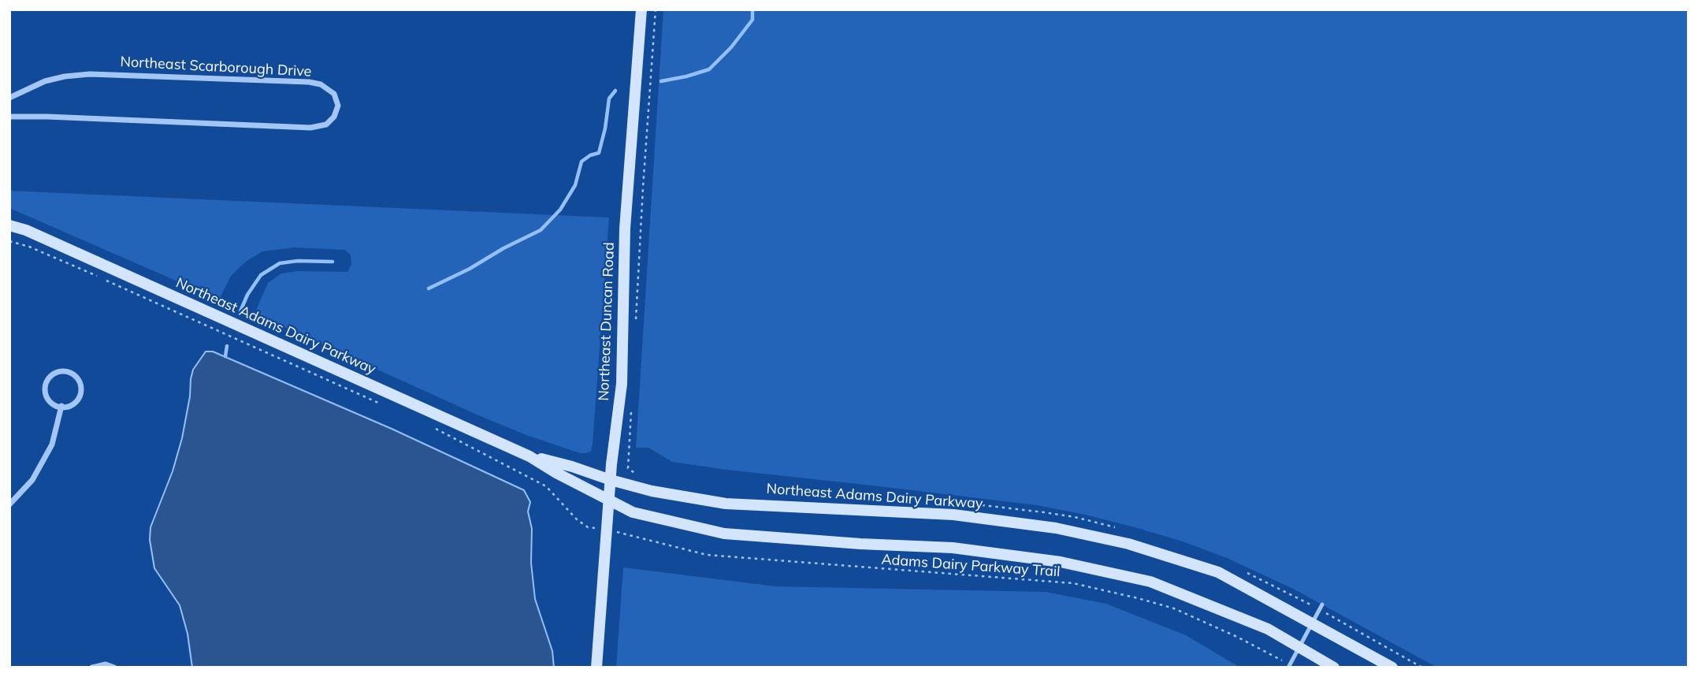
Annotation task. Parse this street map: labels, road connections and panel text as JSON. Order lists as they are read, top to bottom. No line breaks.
{"streets":{"main road":["Northeast Duncan Road","Northeast Adams Dairy Parkway"],"street":["Northeast Scarborough Drive"],"path":["Adams Dairy Parkway Trail"]},"crossings":[["Northeast Duncan Road","Northeast Adams Dairy Parkway"]]}
